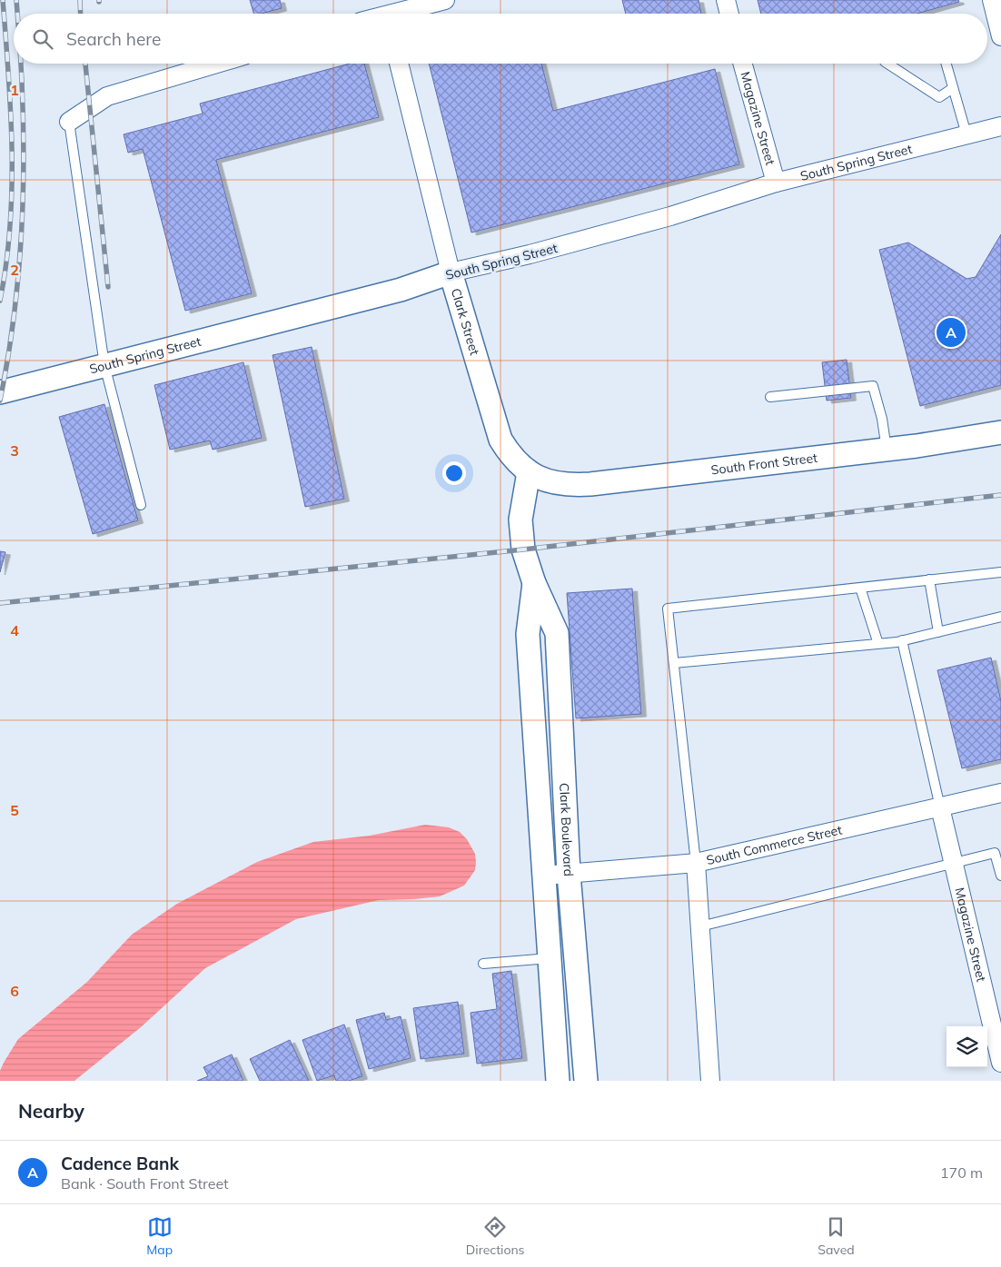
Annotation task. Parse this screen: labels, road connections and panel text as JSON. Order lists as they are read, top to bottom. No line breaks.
{"streets":{"street":["Magazine Street","South Spring Street","Clark Street","South Front Street","Clark Boulevard","South Commerce Street"]},"crossings":[["Magazine Street","South Spring Street"],["Magazine Street","South Commerce Street"],["South Spring Street","Clark Street"],["Clark Street","South Front Street"],["Clark Street","Clark Boulevard"],["South Front Street","Clark Boulevard"],["Clark Boulevard","South Commerce Street"]],"page":{"search":"Search here","pins":"A","heading":"Nearby","list":[{"mark":"A","name":"Cadence Bank","note":"Bank · South Front Street","value":"170 m"}],"nav":["Map","Directions","Saved"]},"grid":{"rows":["1","2","3","4","5","6"]}}
